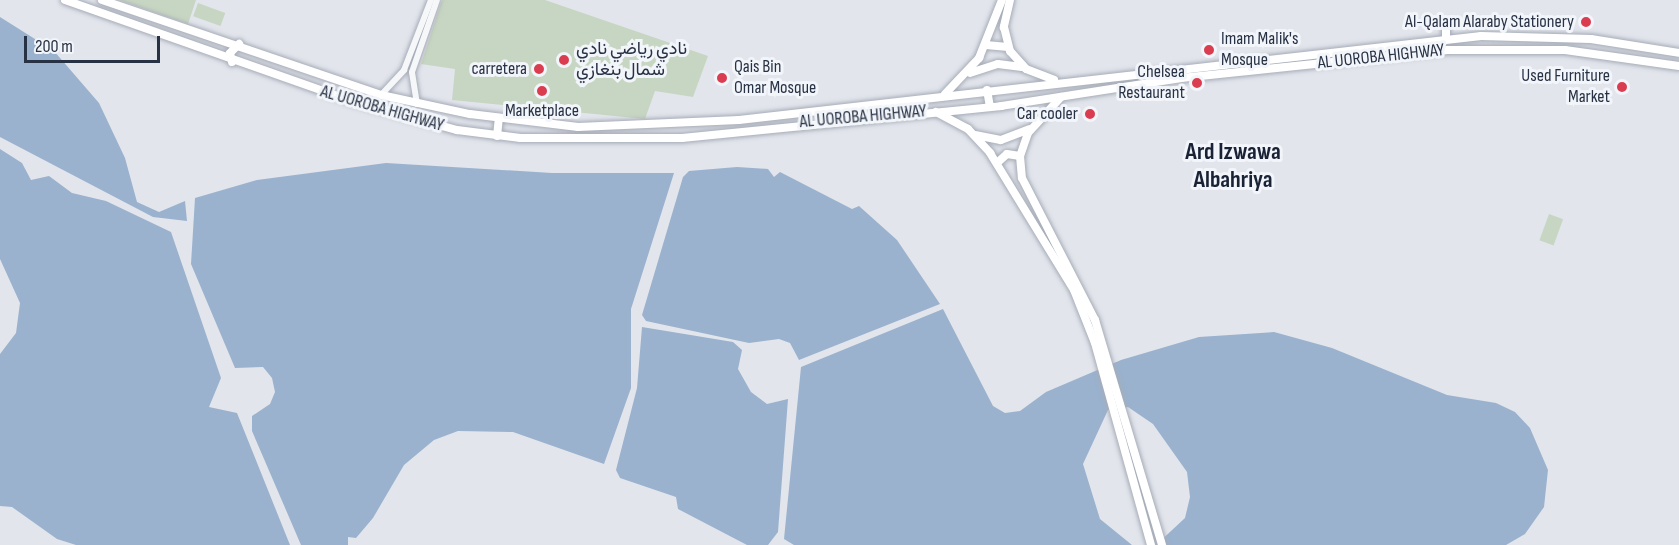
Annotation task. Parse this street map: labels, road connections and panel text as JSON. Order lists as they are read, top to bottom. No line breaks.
{"streets":{"main road":["AL UOROBA HIGHWAY"]},"districts":["Ard Izwawa Albahriya"],"places":["Al-Qalam Alaraby Stationery","Imam Malik's Mosque","نادي رياضي نادي شمال بنغازي","carretera","Qais Bin Omar Mosque","Chelsea Restaurant","Used Furniture Market","Marketplace","Car cooler"],"scale_bar":"200 m"}
